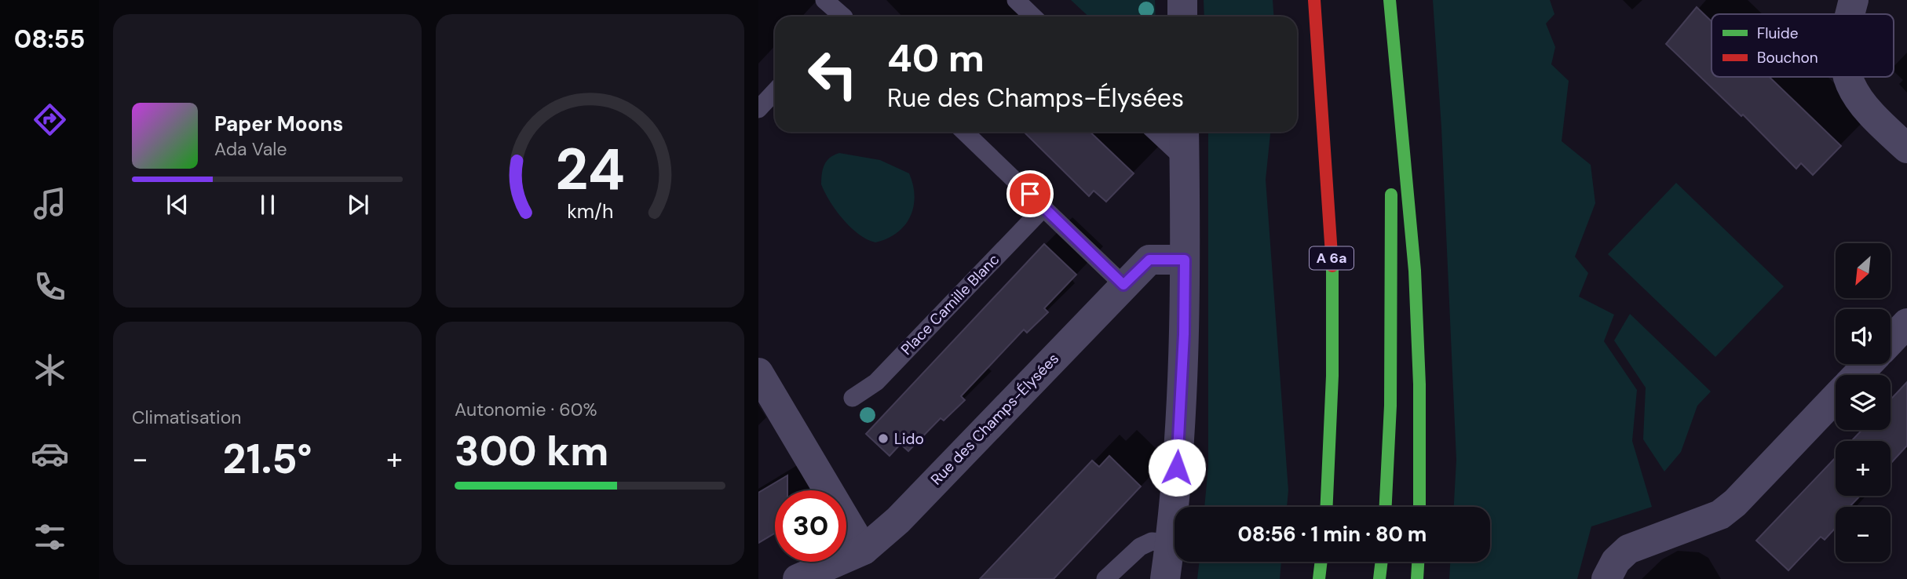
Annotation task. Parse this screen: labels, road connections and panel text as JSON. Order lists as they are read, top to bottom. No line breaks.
{"streets":{"highway":["A 6a"],"street":["Rue des Champs-Élysées"],"lane":["Place Camille Blanc"]},"places":["Lido"],"legend":["Fluide","Bouchon"],"north":"bottom left","page":{"tabs":"08:55","turn":["40 m","Rue des Champs-Élysées"],"song":["Paper Moons","Ada Vale"],"map_buttons":["+","−"],"tile":["Climatisation",["Autonomie · 60%","300 km"]],"heat":["−","21.5°","+"],"limit":"30","trip":"08:56 · 1 min · 80 m","gauge":["24","km/h"]}}
